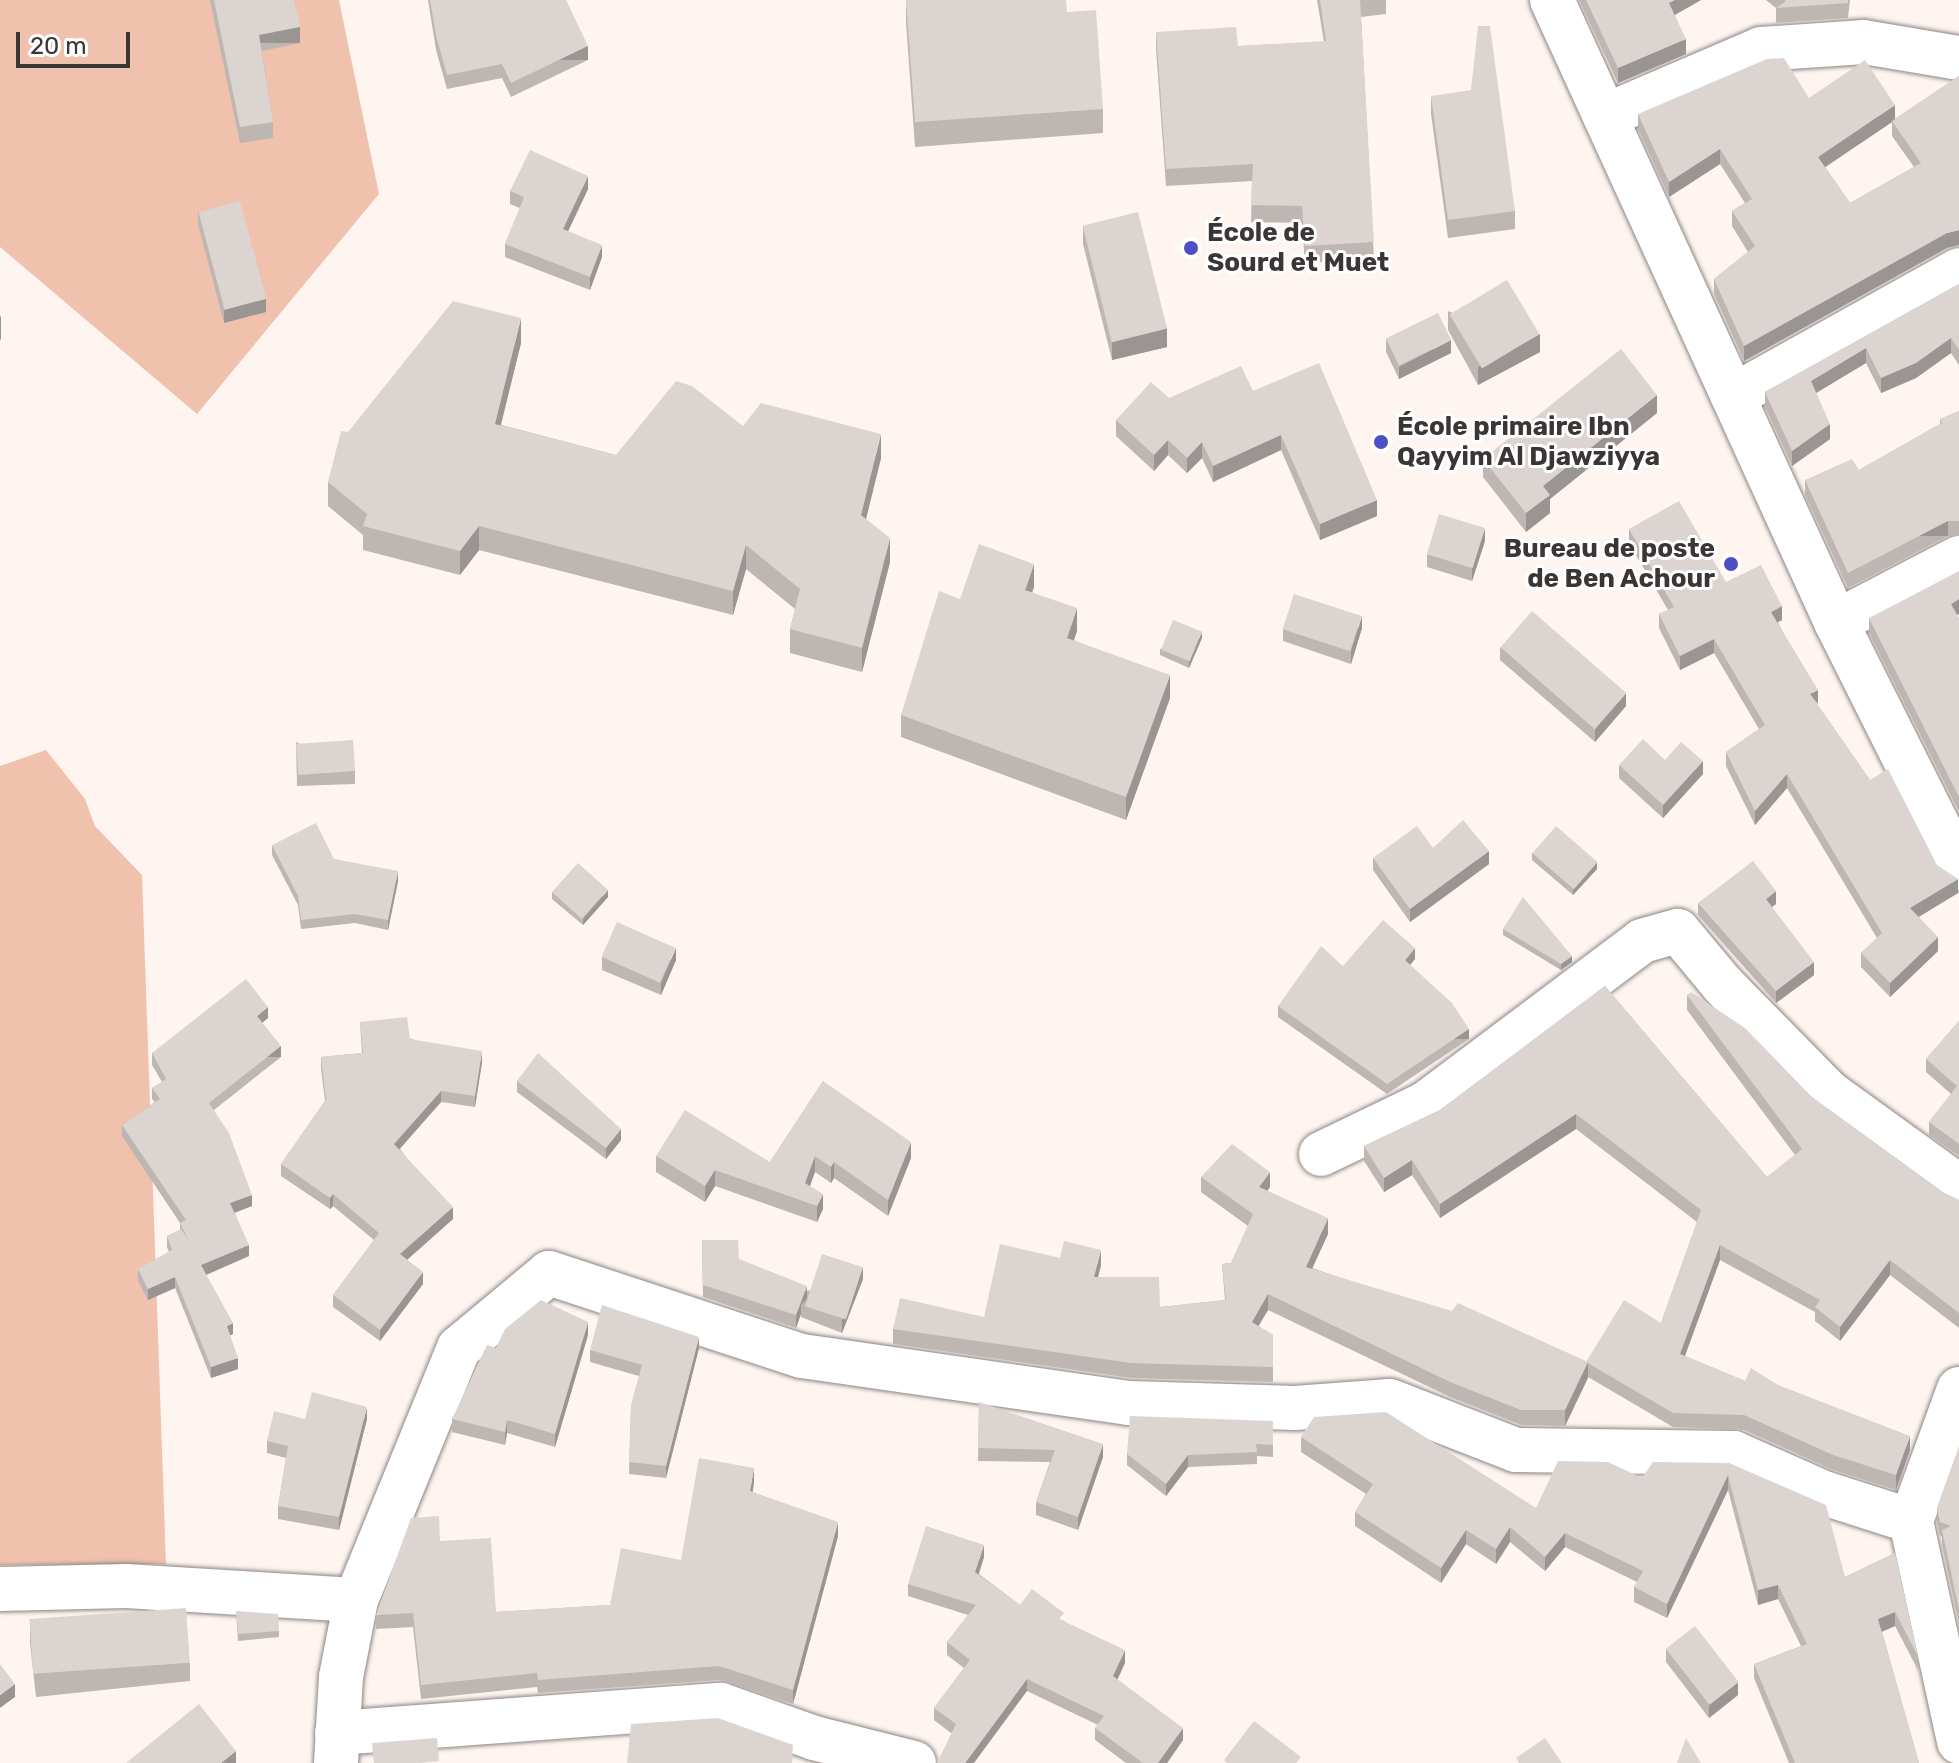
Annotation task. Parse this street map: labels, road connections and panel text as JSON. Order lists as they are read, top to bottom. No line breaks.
{"places":["École de Sourd et Muet","École primaire Ibn Qayyim Al Djawziyya","Bureau de poste de Ben Achour"],"scale_bar":"20 m"}
